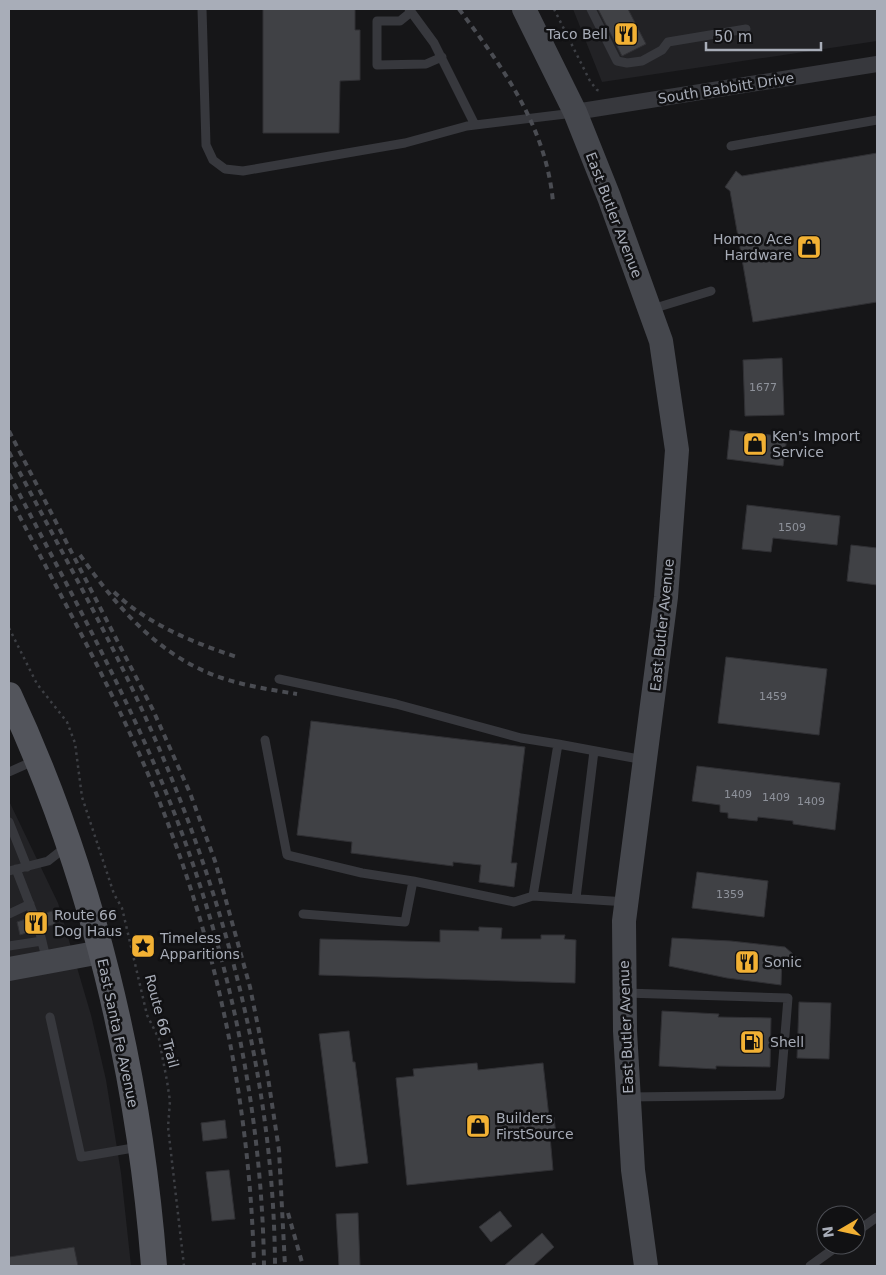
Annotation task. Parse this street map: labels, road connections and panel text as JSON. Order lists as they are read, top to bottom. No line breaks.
{"streets":{"main road":["East Butler Avenue","East Santa Fe Avenue"],"street":["South Babbitt Drive"],"path":["Route 66 Trail"]},"crossings":[["South Babbitt Drive","East Butler Avenue"]],"places":{"restaurant":["Taco Bell","Route 66 Dog Haus","Sonic"],"shop":["Homco Ace Hardware","Ken's Import Service","Builders FirstSource"],"place":["Timeless Apparitions"],"fuel station":["Shell"]},"house_numbers":["1677","1509","1459","1409","1409","1409","1359"],"scale_bar":"50 m","north":"left"}
